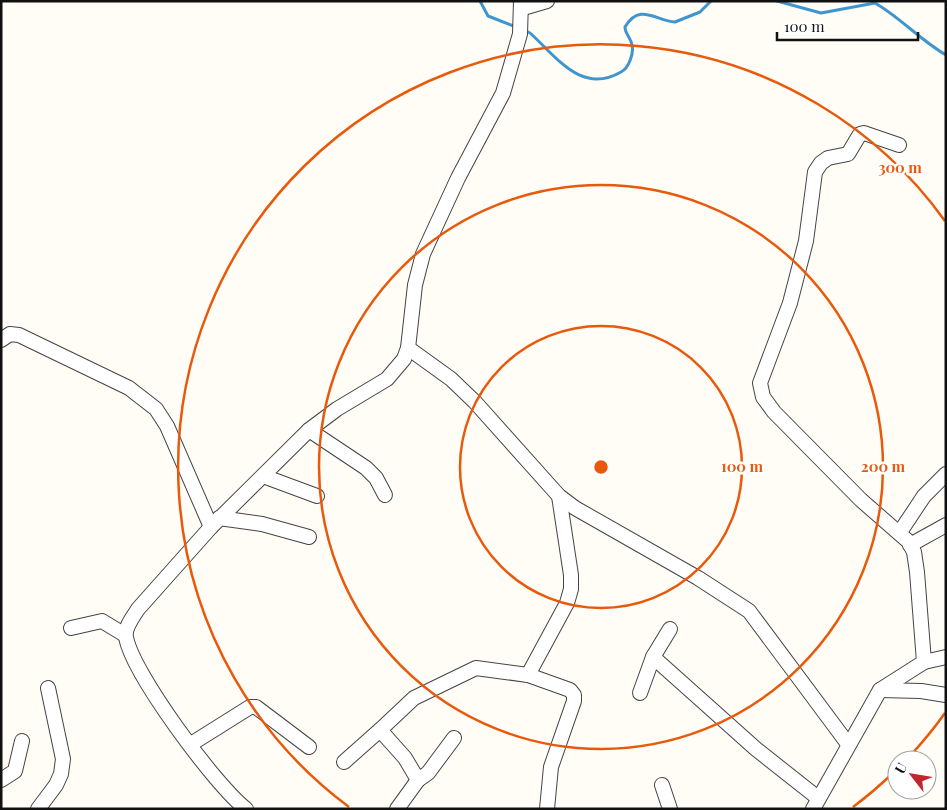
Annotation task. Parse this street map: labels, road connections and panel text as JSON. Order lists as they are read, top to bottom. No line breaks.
{"scale_bar":"100 m","north":"top left","rings":["300 m","100 m","200 m"]}
